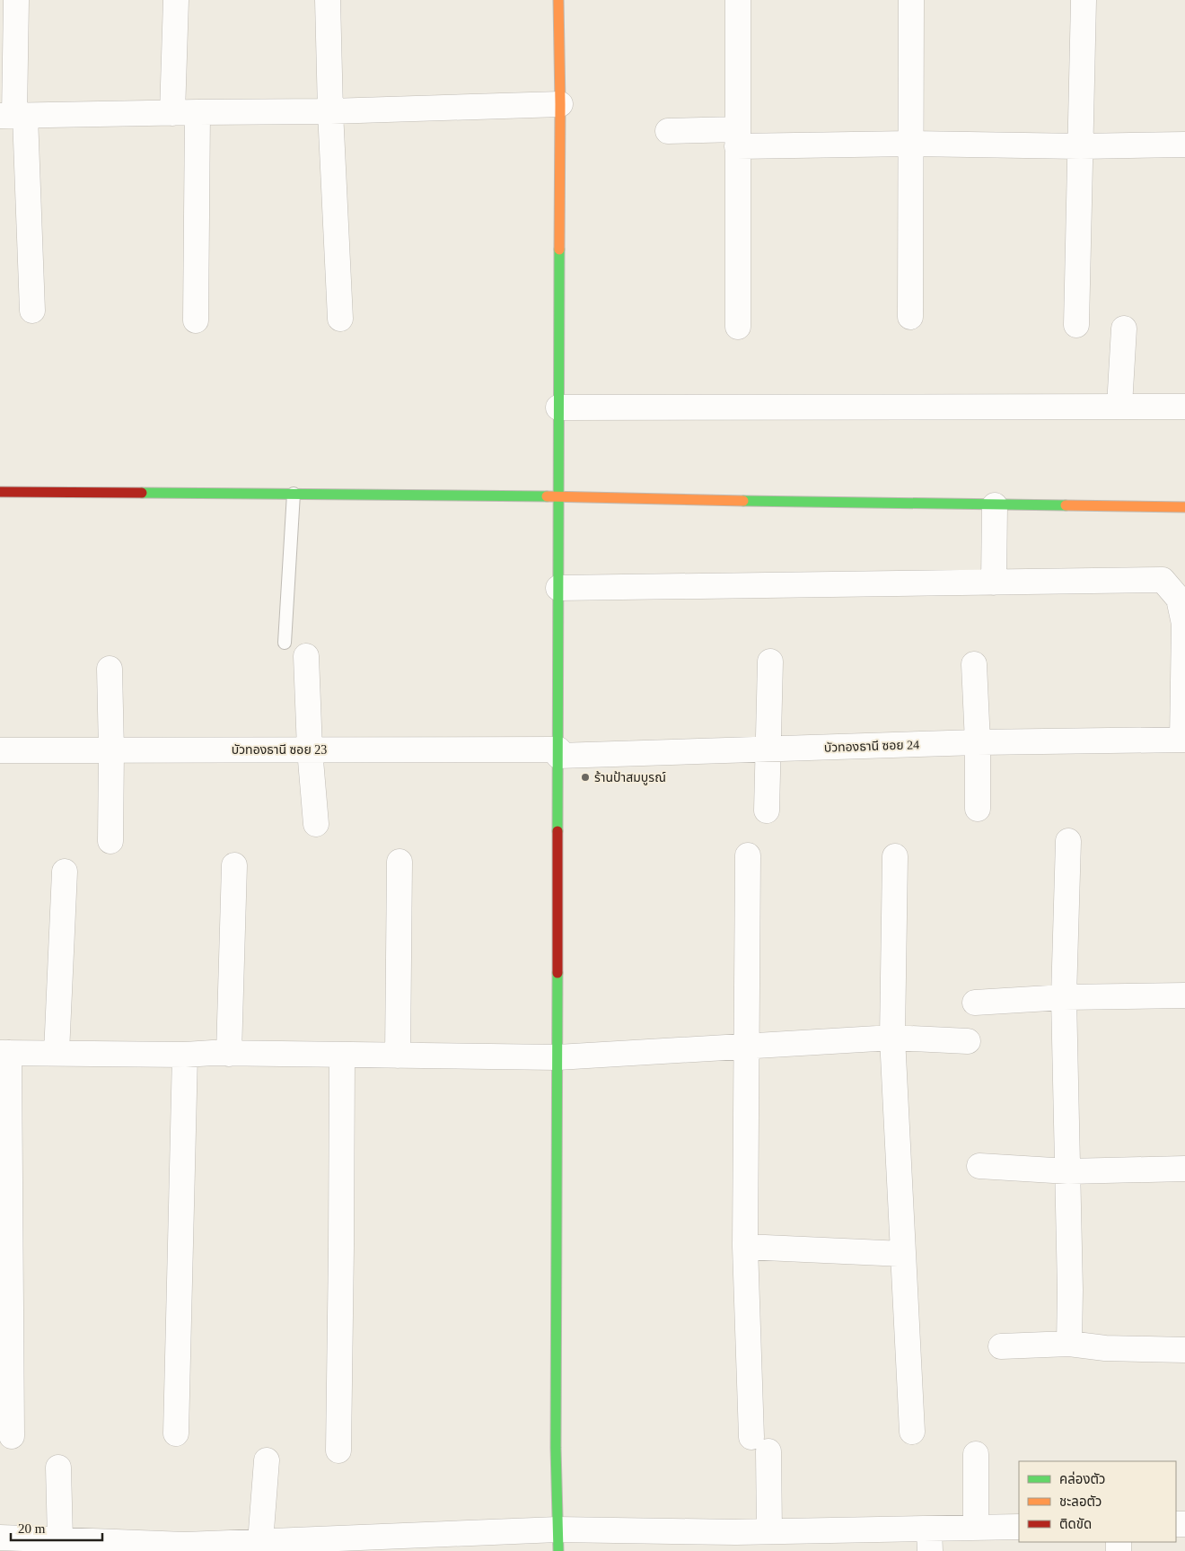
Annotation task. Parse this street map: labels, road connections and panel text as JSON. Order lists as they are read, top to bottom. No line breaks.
{"streets":{"street":["บัวทองธานี ซอย 24","บัวทองธานี ซอย 23"]},"crossings":[["บัวทองธานี ซอย 24","บัวทองธานี ซอย 23"]],"places":["ร้านป้าสมบูรณ์"],"legend":["คล่องตัว","ชะลอตัว","ติดขัด"],"scale_bar":"20 m"}
